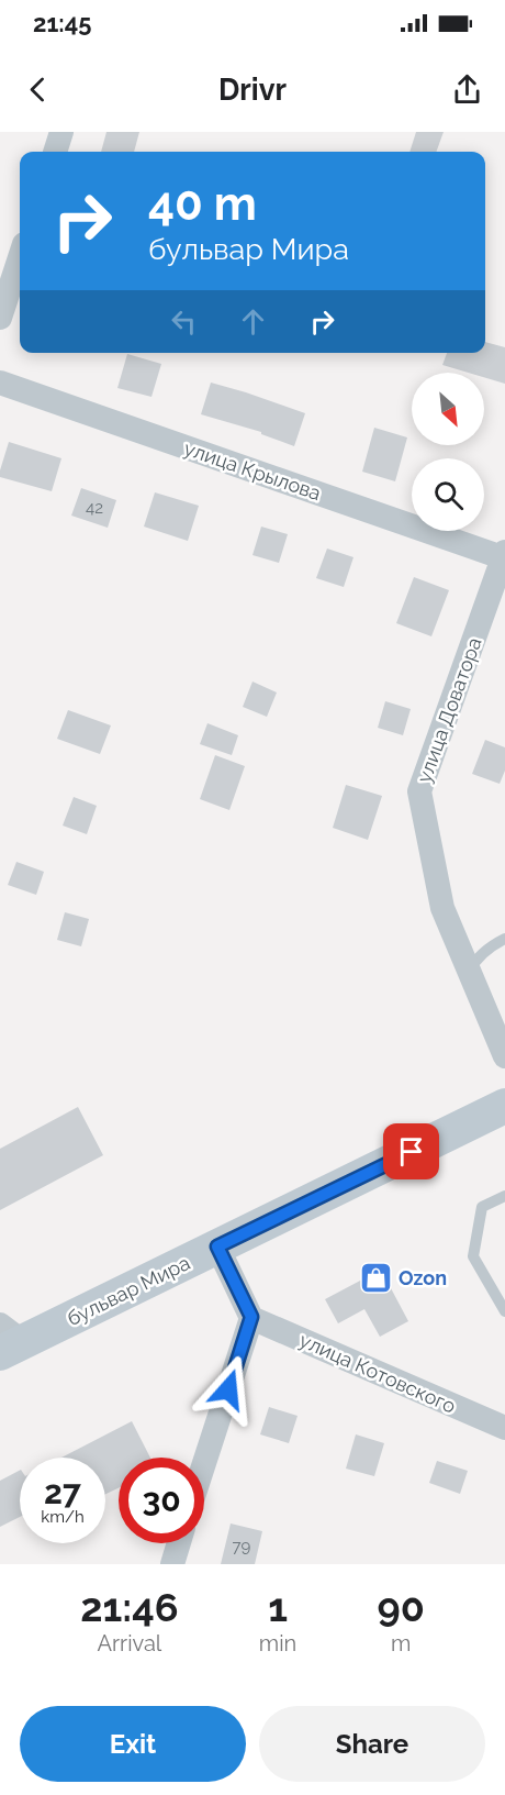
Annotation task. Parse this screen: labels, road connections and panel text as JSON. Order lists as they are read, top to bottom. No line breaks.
{"streets":{"main road":["бульвар Мира"],"street":["улица Крылова","улица Доватора","улица Котовского"]},"crossings":[["улица Крылова","улица Доватора"]],"places":{"shop":["Ozon"]},"house_numbers":["42","79"],"north":"bottom right","page":{"status":"21:45","header":"Drivr","turn":["40 m","бульвар Мира"],"speed":"27 km/h","limit":"30","eta":["21:46","Arrival","1","min","90","m"],"buttons":["Exit","Share"]}}
